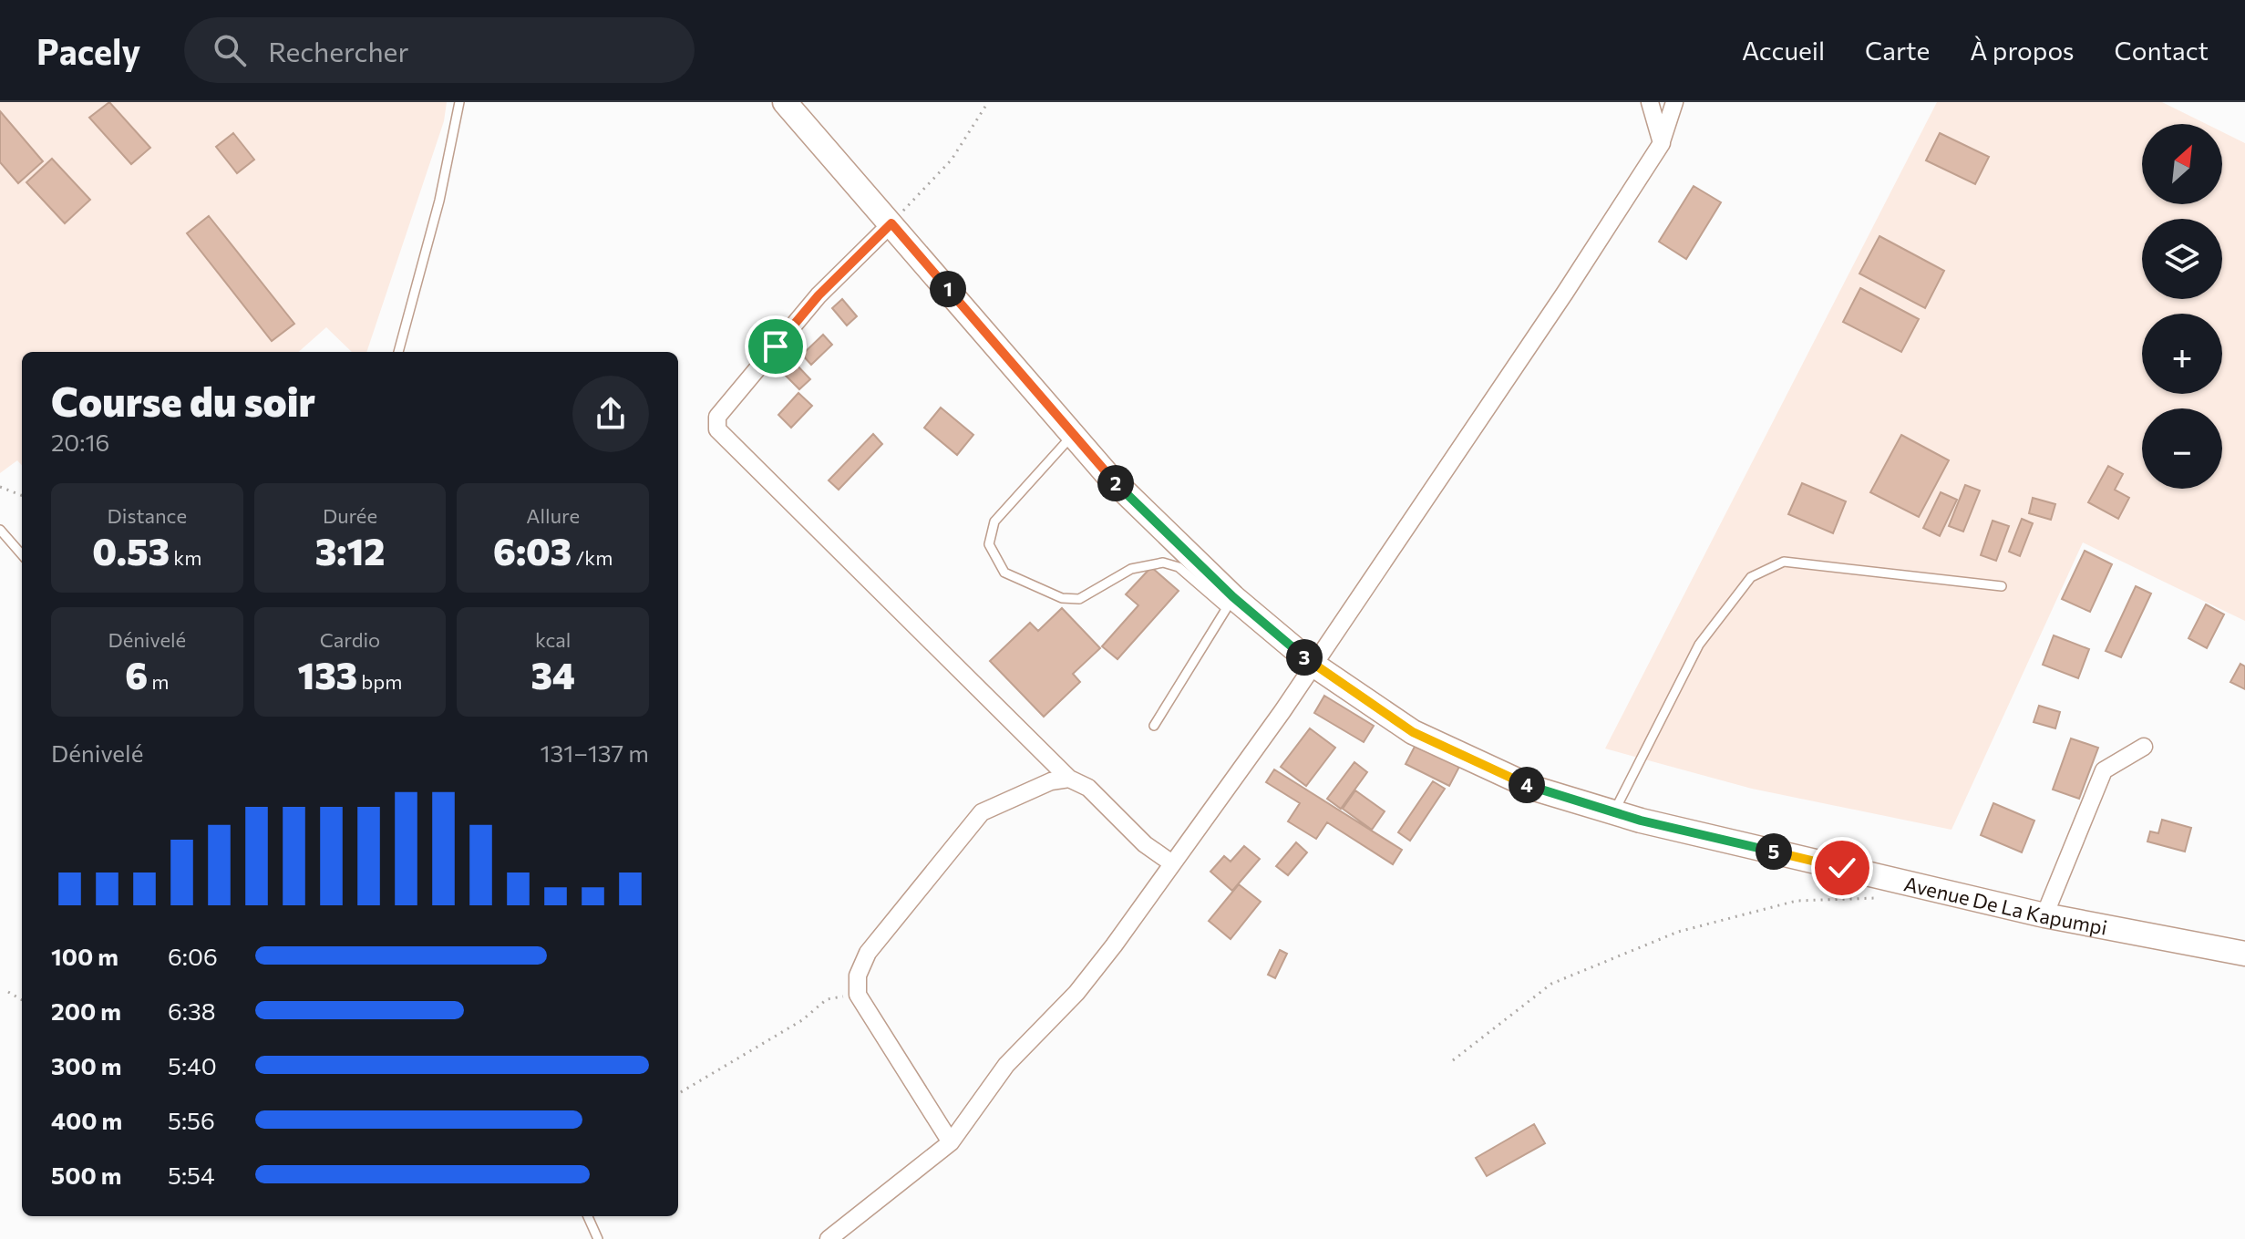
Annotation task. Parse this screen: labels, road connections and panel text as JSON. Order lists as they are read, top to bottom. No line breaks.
{"streets":{"main road":["Avenue De La Kapumpi"]},"north":"top right","page":{"header":"Pacely","search":"Rechercher","nav":["Accueil","Carte","À propos","Contact"],"map_buttons":["+","−"],"pins":["1","2","3","4","5"],"heading":["Course du soir","20:16"],"stats":[["Distance","0.53 km"],["Durée","3:12"],["Allure","6:03 /km"],["Dénivelé","6 m"],["Cardio","133 bpm"],["kcal","34"]],"chart":["Dénivelé","131–137 m"],"list":[{"name":"100 m","note":"6:06"},{"name":"200 m","note":"6:38"},{"name":"300 m","note":"5:40"},{"name":"400 m","note":"5:56"},{"name":"500 m","note":"5:54"}]}}
